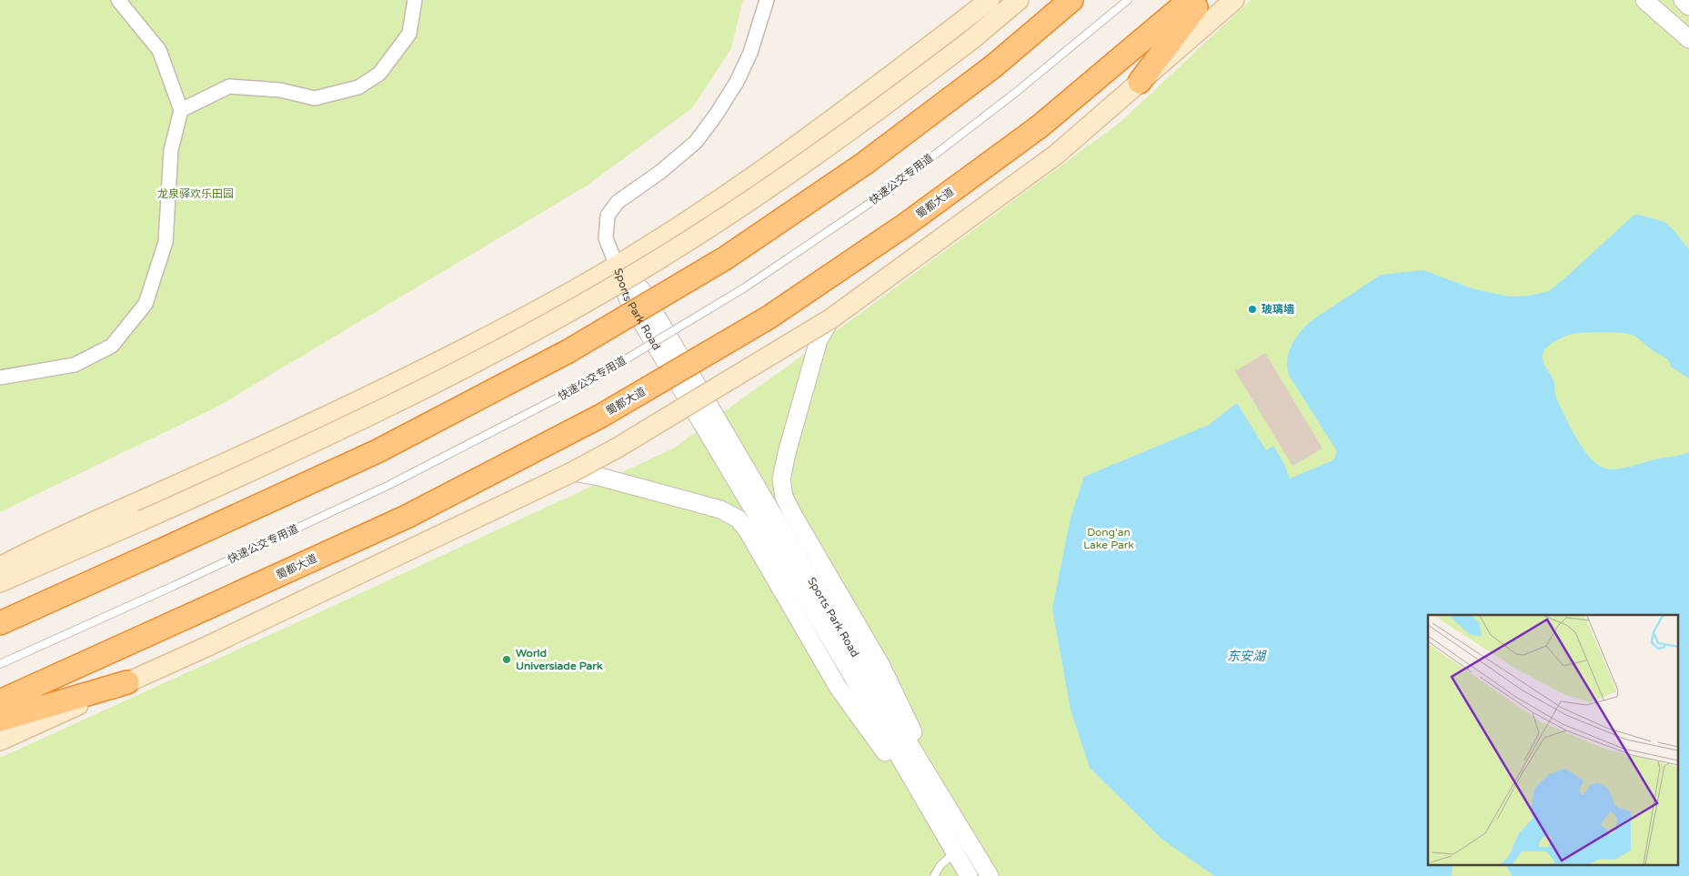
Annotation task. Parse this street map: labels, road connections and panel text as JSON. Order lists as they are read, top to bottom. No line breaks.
{"streets":{"highway":["蜀都大道"],"street":["Sports Park Road"],"lane":["快速公交专用道"]},"water":["东安湖"],"parks":["龙泉驿欢乐田园","Dong'an Lake Park"],"places":["玻璃墙","World Universiade Park"]}
